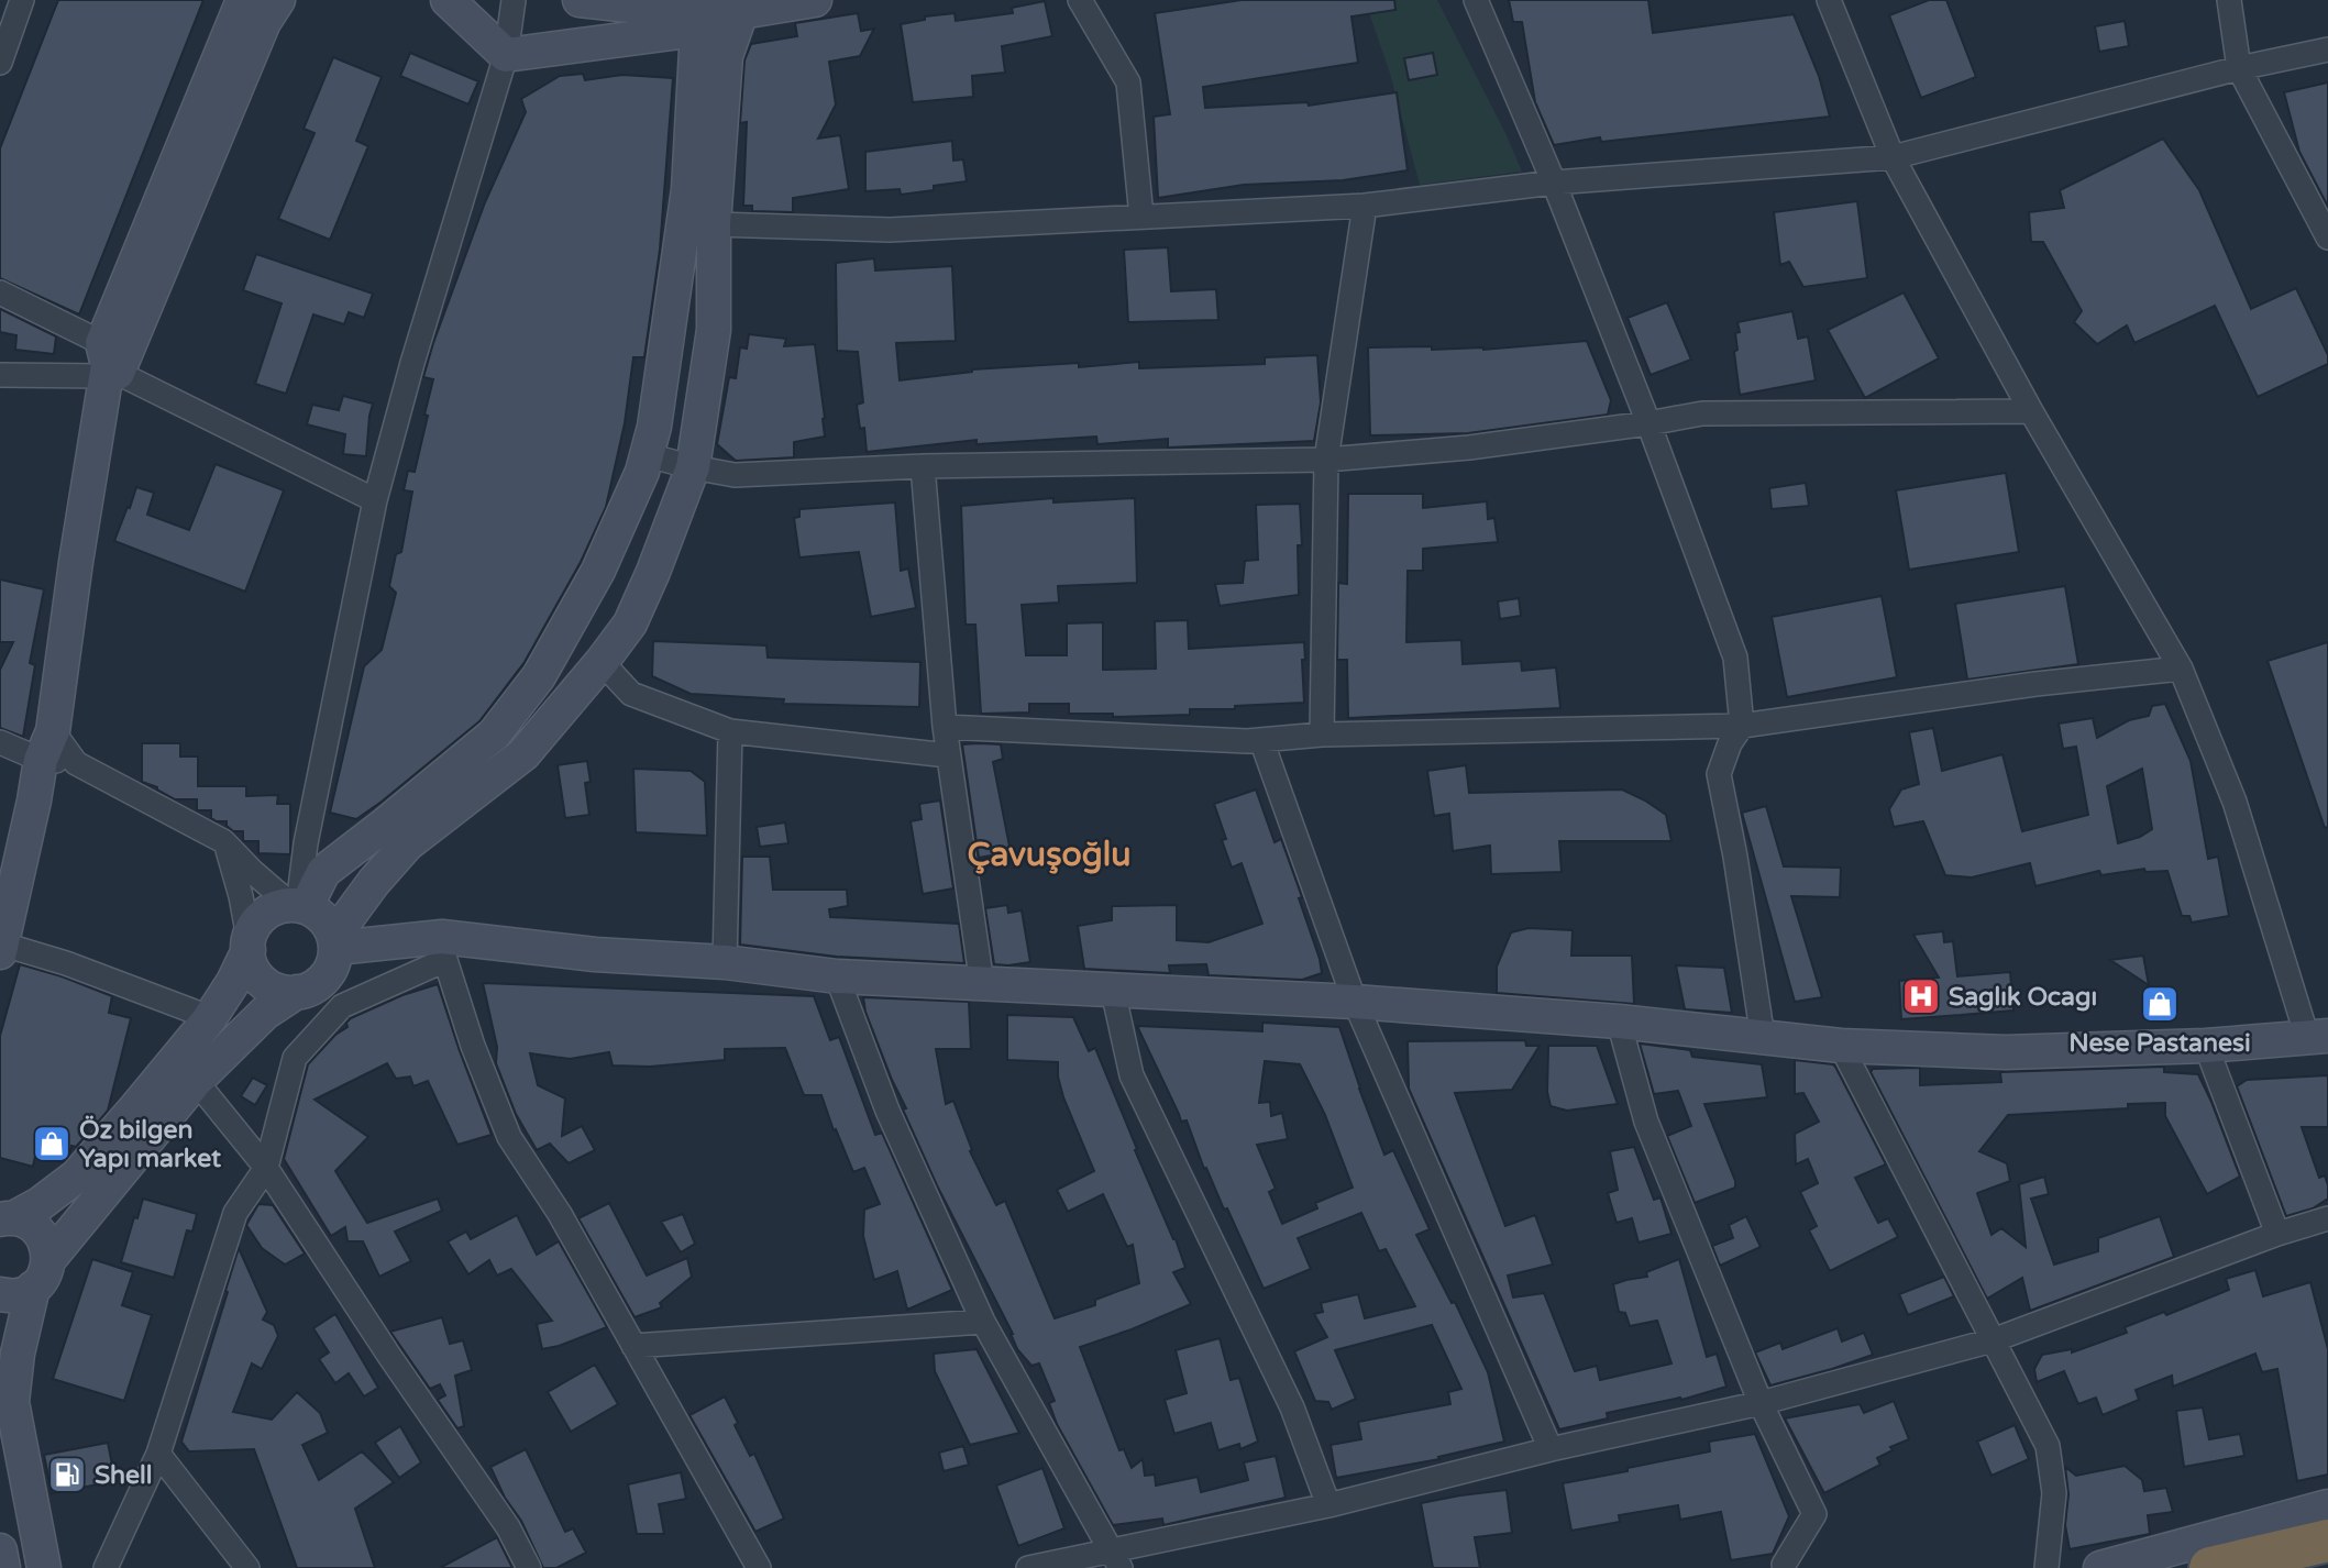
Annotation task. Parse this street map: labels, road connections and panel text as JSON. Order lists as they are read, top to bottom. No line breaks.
{"districts":["Çavuşoğlu"],"places":{"hospital":["Saglık Ocagı"],"shop":["Nese Pastanesi","Öz bilgen Yapı market"],"fuel station":["Shell"]}}
